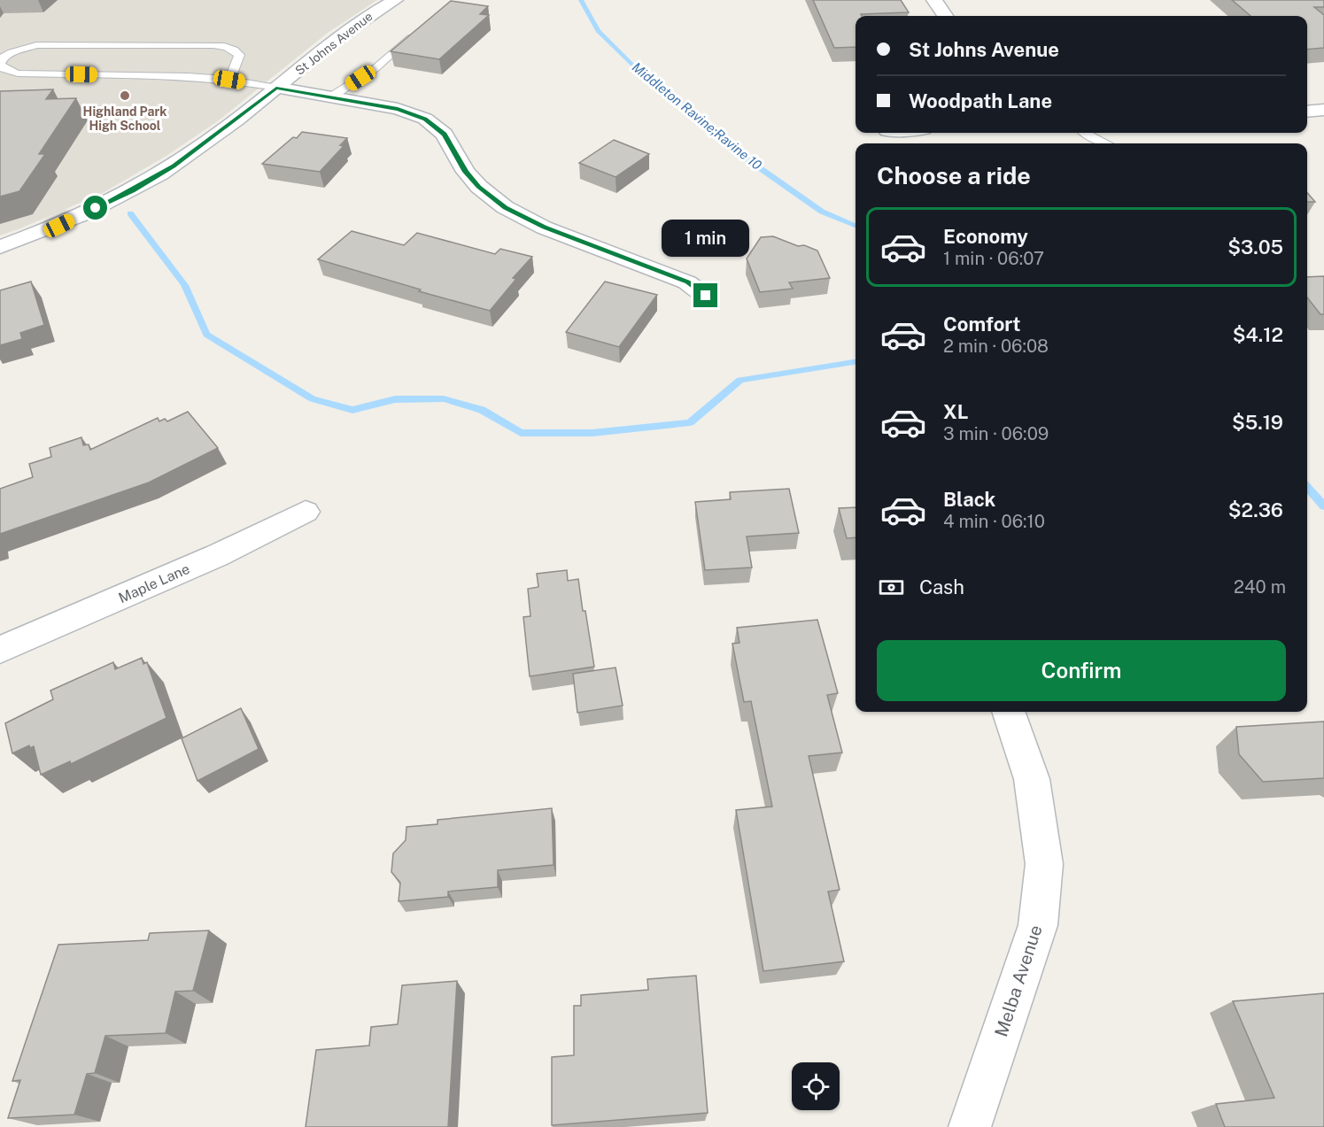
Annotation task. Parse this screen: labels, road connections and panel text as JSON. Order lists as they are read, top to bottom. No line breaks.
{"streets":{"street":["St Johns Avenue","Maple Lane","Melba Avenue"]},"water":["Middleton Ravine;Ravine 10"],"places":["Highland Park High School"],"page":{"banner":["St Johns Avenue","Woodpath Lane"],"heading":"Choose a ride","list":[{"name":"Economy","note":"1 min · 06:07","value":"$3.05"},{"name":"Comfort","note":"2 min · 06:08","value":"$4.12"},{"name":"XL","note":"3 min · 06:09","value":"$5.19"},{"name":"Black","note":"4 min · 06:10","value":"$2.36"}],"bubble":"1 min","pay":["Cash","240 m"],"buttons":"Confirm"}}
